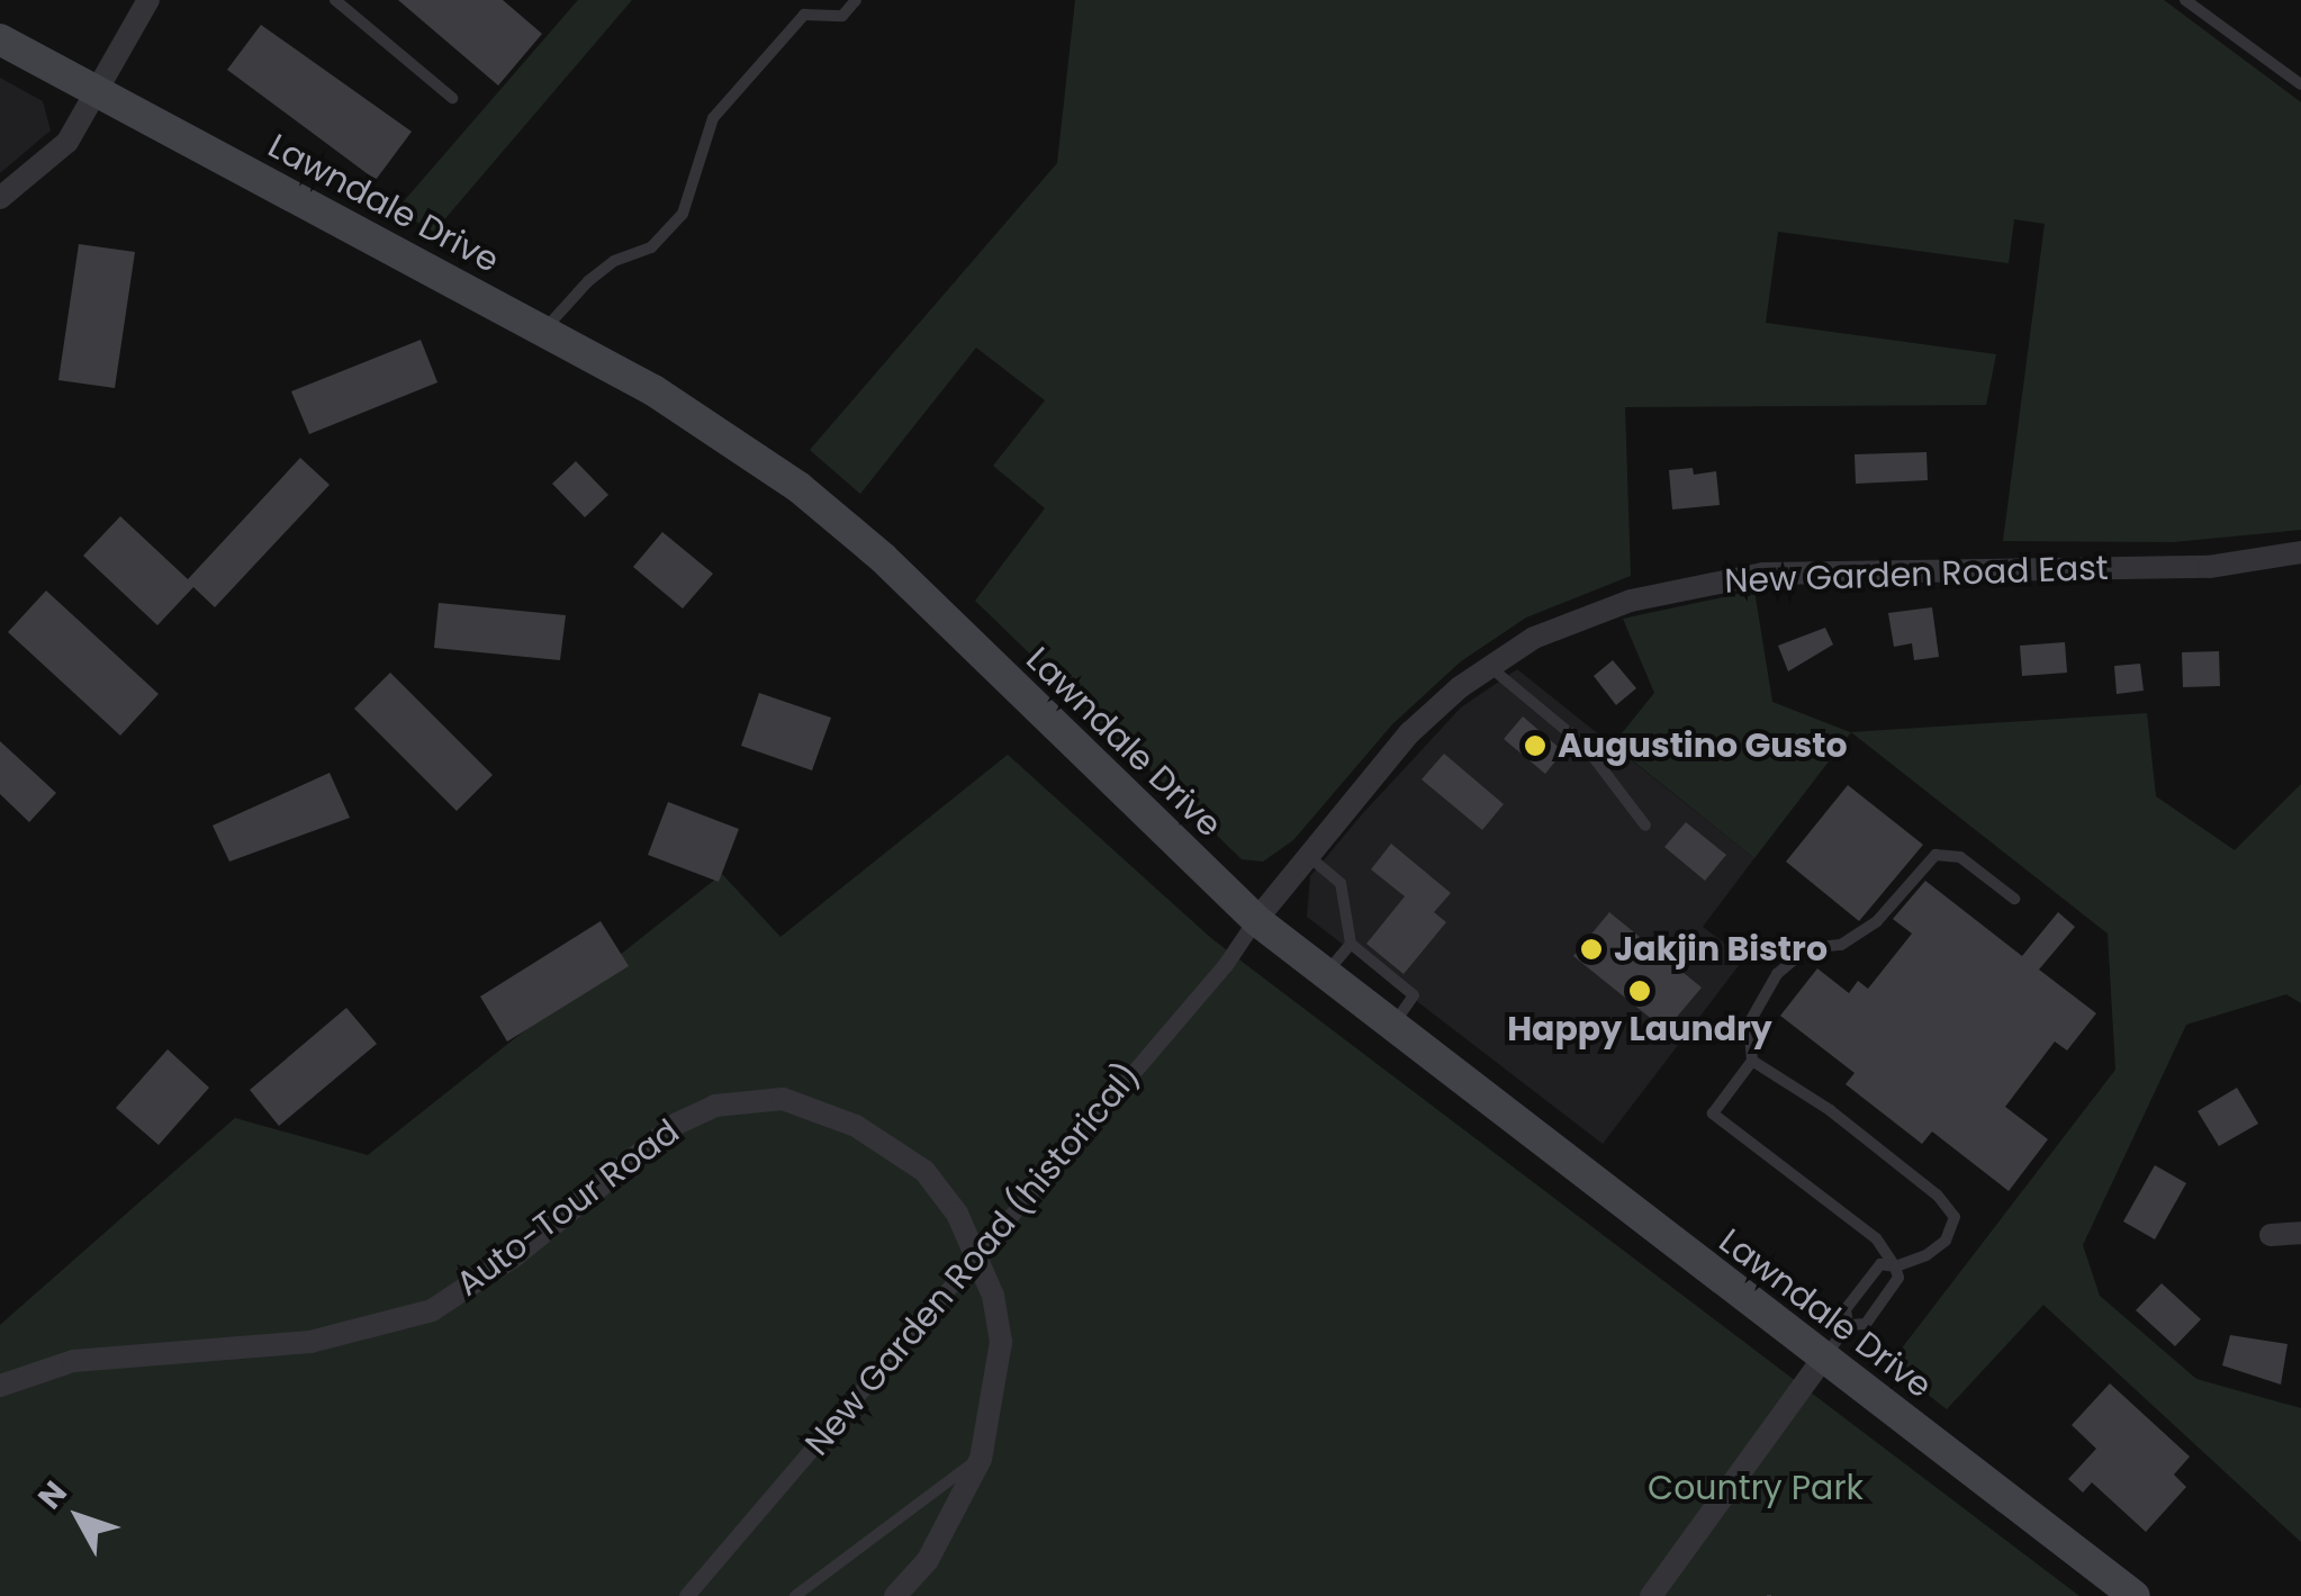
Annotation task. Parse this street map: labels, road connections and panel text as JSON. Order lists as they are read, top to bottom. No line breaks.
{"streets":{"main road":["Lawndale Drive"],"street":["New Garden Road East","Auto-Tour Road","New Garden Road (historical)"]},"crossings":[["Lawndale Drive","New Garden Road East"],["Lawndale Drive","New Garden Road (historical)"],["New Garden Road East","New Garden Road (historical)"],["Auto-Tour Road","New Garden Road (historical)"]],"parks":["Country Park"],"places":["Augustino Gusto","Jakjin Bistro","Happy Laundry"],"north":"top left"}
